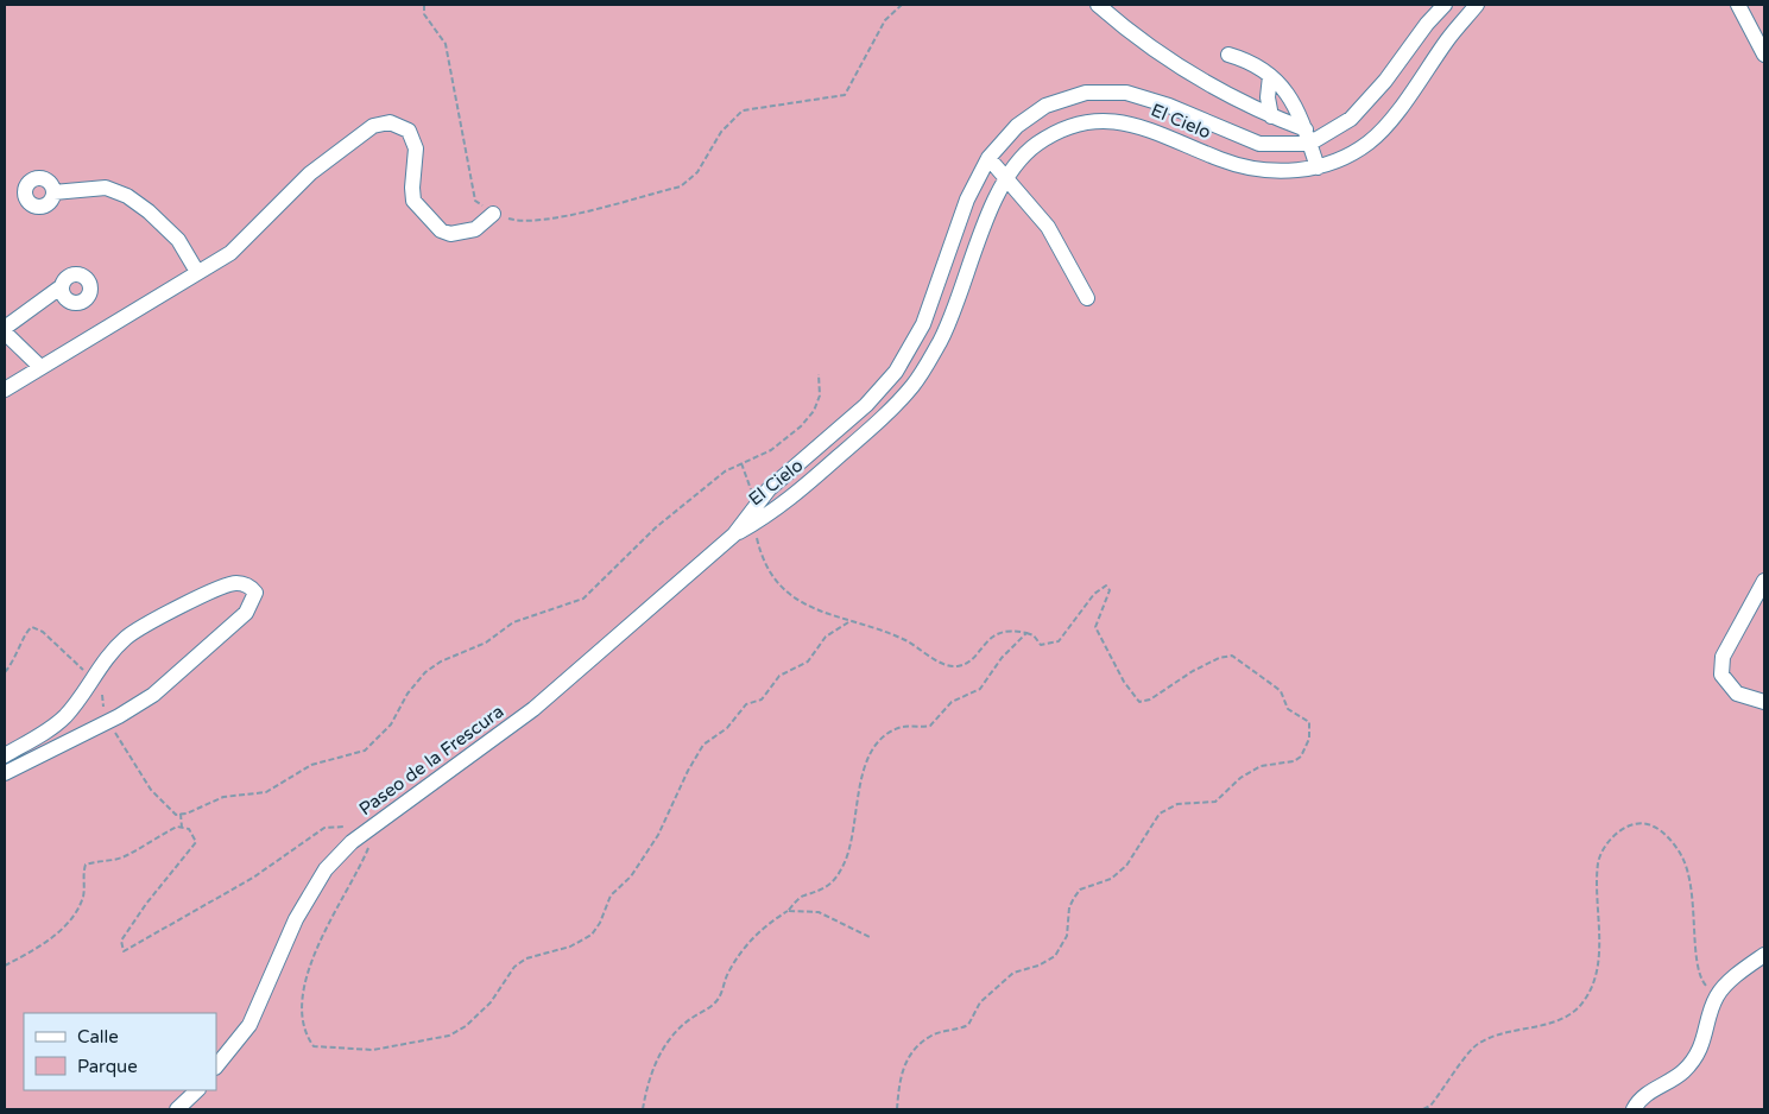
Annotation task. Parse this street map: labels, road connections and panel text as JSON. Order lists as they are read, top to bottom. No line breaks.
{"streets":{"street":["El Cielo","Paseo de la Frescura"]},"crossings":[["El Cielo","Paseo de la Frescura"]],"legend":["Calle","Parque"]}
